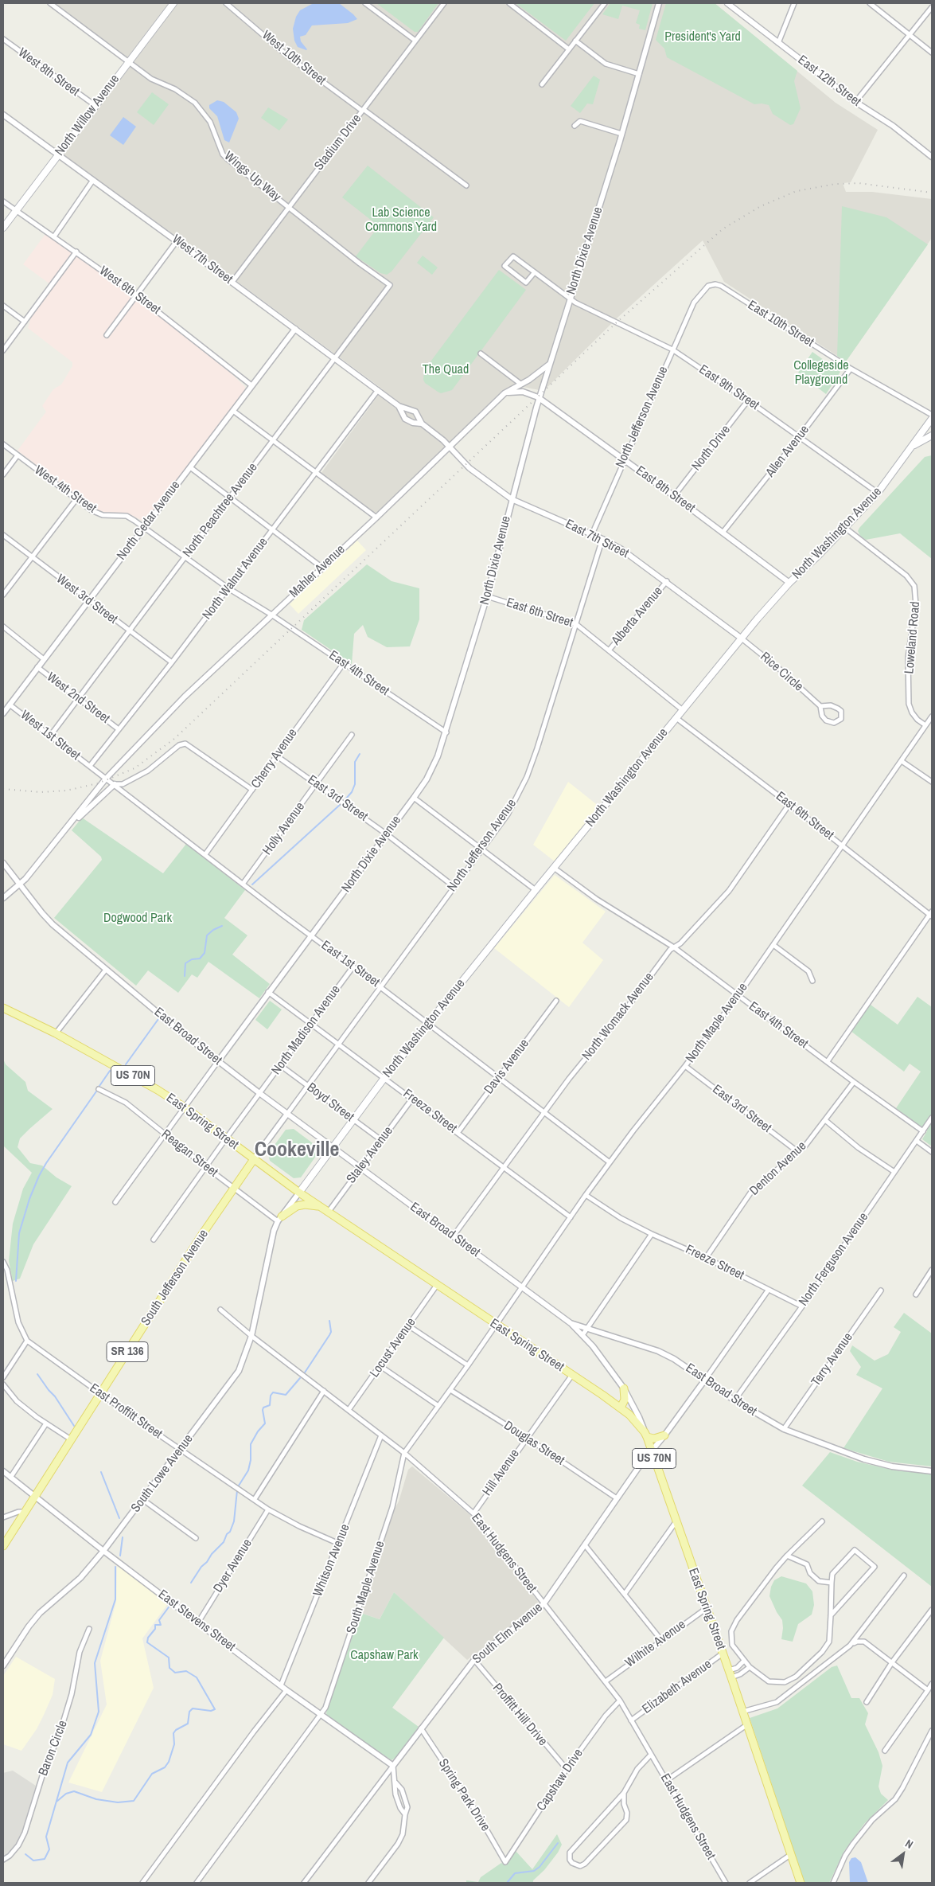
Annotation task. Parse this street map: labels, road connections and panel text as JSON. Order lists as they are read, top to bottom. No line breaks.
{"streets":{"main road":["North Willow Avenue","North Washington Avenue","US 70N","East Spring Street","South Jefferson Avenue","SR 136"],"street":["West 10th Street","West 8th Street","East 12th Street","Stadium Drive","Wings Up Way","North Dixie Avenue","West 7th Street","West 6th Street","East 10th Street","East 9th Street","North Jefferson Avenue","North Drive","Allen Avenue","West 4th Street","East 8th Street","North Peachtree Avenue","North Cedar Avenue","East 7th Street","Mahler Avenue","North Walnut Avenue","West 3rd Street","East 6th Street","Alberta Avenue","Loweland Road","Rice Circle","East 4th Street","West 2nd Street","West 1st Street","Cherry Avenue","East 3rd Street","Holly Avenue","East 1st Street","North Womack Avenue","North Maple Avenue","North Madison Avenue","East Broad Street","Davis Avenue","Boyd Street","Freeze Street","Reagan Street","Staley Avenue","Denton Avenue","North Ferguson Avenue","Locust Avenue","Terry Avenue","East Proffitt Street","Douglas Street","Hill Avenue","South Lowe Avenue","East Hudgens Street","Whitson Avenue","Dyer Avenue","South Maple Avenue","East Stevens Street","South Elm Avenue","Wilhite Avenue","Elizabeth Avenue","Proffitt Hill Drive","Baron Circle","Capshaw Drive","Spring Park Drive"]},"crossings":[["West 10th Street","Stadium Drive"],["West 8th Street","North Willow Avenue"],["North Willow Avenue","Wings Up Way"],["North Willow Avenue","West 7th Street"],["North Willow Avenue","West 6th Street"],["Stadium Drive","Wings Up Way"],["Stadium Drive","West 7th Street"],["Wings Up Way","North Peachtree Avenue"],["North Dixie Avenue","East 9th Street"],["North Dixie Avenue","East 8th Street"],["North Dixie Avenue","East 7th Street"],["North Dixie Avenue","Mahler Avenue"],["North Dixie Avenue","East 6th Street"],["North Dixie Avenue","East 4th Street"],["North Dixie Avenue","East 3rd Street"],["North Dixie Avenue","East 1st Street"],["North Dixie Avenue","East Broad Street"],["North Dixie Avenue","Freeze Street"],["West 7th Street","North Peachtree Avenue"],["West 7th Street","North Cedar Avenue"],["West 7th Street","East 7th Street"],["West 7th Street","Mahler Avenue"],["West 7th Street","North Walnut Avenue"],["West 6th Street","North Cedar Avenue"],["East 10th Street","North Jefferson Avenue"],["East 10th Street","Allen Avenue"],["East 9th Street","North Jefferson Avenue"],["East 9th Street","North Drive"],["East 9th Street","Allen Avenue"],["East 9th Street","North Washington Avenue"],["North Jefferson Avenue","East 8th Street"],["North Jefferson Avenue","East 7th Street"],["North Jefferson Avenue","East 6th Street"],["North Jefferson Avenue","East 3rd Street"],["North Jefferson Avenue","East 1st Street"],["North Jefferson Avenue","East Broad Street"],["North Jefferson Avenue","Boyd Street"],["North Jefferson Avenue","Freeze Street"],["North Jefferson Avenue","South Jefferson Avenue"],["North Drive","East 8th Street"],["Allen Avenue","East 8th Street"],["West 4th Street","North Peachtree Avenue"],["West 4th Street","North Cedar Avenue"],["West 4th Street","Mahler Avenue"],["West 4th Street","North Walnut Avenue"],["West 4th Street","East 4th Street"],["East 8th Street","North Washington Avenue"],["North Peachtree Avenue","West 3rd Street"],["North Peachtree Avenue","West 2nd Street"],["North Peachtree Avenue","West 1st Street"],["North Cedar Avenue","West 3rd Street"],["North Cedar Avenue","West 2nd Street"],["North Cedar Avenue","West 1st Street"],["North Washington Avenue","East 7th Street"],["North Washington Avenue","East 6th Street"],["North Washington Avenue","Loweland Road"],["North Washington Avenue","Rice Circle"],["North Washington Avenue","East 4th Street"],["North Washington Avenue","East 1st Street"],["North Washington Avenue","East Broad Street"],["North Washington Avenue","Boyd Street"],["North Washington Avenue","Freeze Street"],["North Washington Avenue","East Spring Street"],["East 7th Street","Mahler Avenue"],["East 7th Street","Alberta Avenue"],["East 7th Street","Rice Circle"],["Mahler Avenue","East 4th Street"],["Mahler Avenue","East 1st Street"],["North Walnut Avenue","West 3rd Street"],["North Walnut Avenue","West 2nd Street"],["North Walnut Avenue","West 1st Street"],["North Walnut Avenue","East 1st Street"],["East 6th Street","Alberta Avenue"],["East 6th Street","North Womack Avenue"],["East 6th Street","North Maple Avenue"],["Loweland Road","North Maple Avenue"],["East 4th Street","Cherry Avenue"],["East 4th Street","North Womack Avenue"],["East 4th Street","North Maple Avenue"],["East 4th Street","Denton Avenue"],["East 4th Street","North Ferguson Avenue"],["West 1st Street","East 1st Street"],["Cherry Avenue","East 3rd Street"],["Cherry Avenue","East 1st Street"],["East 3rd Street","Holly Avenue"],["East 3rd Street","North Maple Avenue"],["East 3rd Street","Denton Avenue"],["Holly Avenue","East 1st Street"],["East 1st Street","North Womack Avenue"],["East 1st Street","North Maple Avenue"],["East 1st Street","North Madison Avenue"],["East 1st Street","Davis Avenue"],["North Womack Avenue","East Broad Street"],["North Womack Avenue","Freeze Street"],["North Maple Avenue","East Broad Street"],["North Maple Avenue","Freeze Street"],["North Maple Avenue","East Spring Street"],["North Maple Avenue","South Maple Avenue"],["North Madison Avenue","East Broad Street"],["North Madison Avenue","Boyd Street"],["North Madison Avenue","Freeze Street"],["North Madison Avenue","East Spring Street"],["North Madison Avenue","Reagan Street"],["East Broad Street","Staley Avenue"],["East Broad Street","North Ferguson Avenue"],["East Broad Street","South Jefferson Avenue"],["East Broad Street","Terry Avenue"],["East Broad Street","South Elm Avenue"],["Davis Avenue","Freeze Street"],["Boyd Street","Staley Avenue"],["Freeze Street","Staley Avenue"],["Freeze Street","Denton Avenue"],["Freeze Street","North Ferguson Avenue"],["East Spring Street","Staley Avenue"],["East Spring Street","South Jefferson Avenue"],["East Spring Street","Locust Avenue"],["East Spring Street","Hill Avenue"],["East Spring Street","South Maple Avenue"],["East Spring Street","South Elm Avenue"],["East Spring Street","Wilhite Avenue"],["East Spring Street","Elizabeth Avenue"],["Reagan Street","South Jefferson Avenue"],["Reagan Street","South Lowe Avenue"],["South Jefferson Avenue","East Proffitt Street"],["South Jefferson Avenue","East Stevens Street"],["Locust Avenue","East Hudgens Street"],["East Proffitt Street","South Lowe Avenue"],["East Proffitt Street","Whitson Avenue"],["East Proffitt Street","Dyer Avenue"],["Douglas Street","Hill Avenue"],["Douglas Street","South Maple Avenue"],["Douglas Street","South Elm Avenue"],["Hill Avenue","East Hudgens Street"],["South Lowe Avenue","East Hudgens Street"],["South Lowe Avenue","East Stevens Street"],["East Hudgens Street","Whitson Avenue"],["East Hudgens Street","South Maple Avenue"],["East Hudgens Street","South Elm Avenue"],["East Hudgens Street","Wilhite Avenue"],["East Hudgens Street","Elizabeth Avenue"],["East Hudgens Street","Capshaw Drive"],["Whitson Avenue","East Stevens Street"],["Dyer Avenue","East Stevens Street"],["South Maple Avenue","East Stevens Street"],["East Stevens Street","South Elm Avenue"],["South Elm Avenue","Proffitt Hill Drive"],["South Elm Avenue","Spring Park Drive"],["Proffitt Hill Drive","Capshaw Drive"],["Capshaw Drive","Spring Park Drive"]],"districts":["Cookeville"],"parks":["President's Yard","Lab Science Commons Yard","Collegeside Playground","The Quad","Dogwood Park","Capshaw Park"],"north":"top right"}
